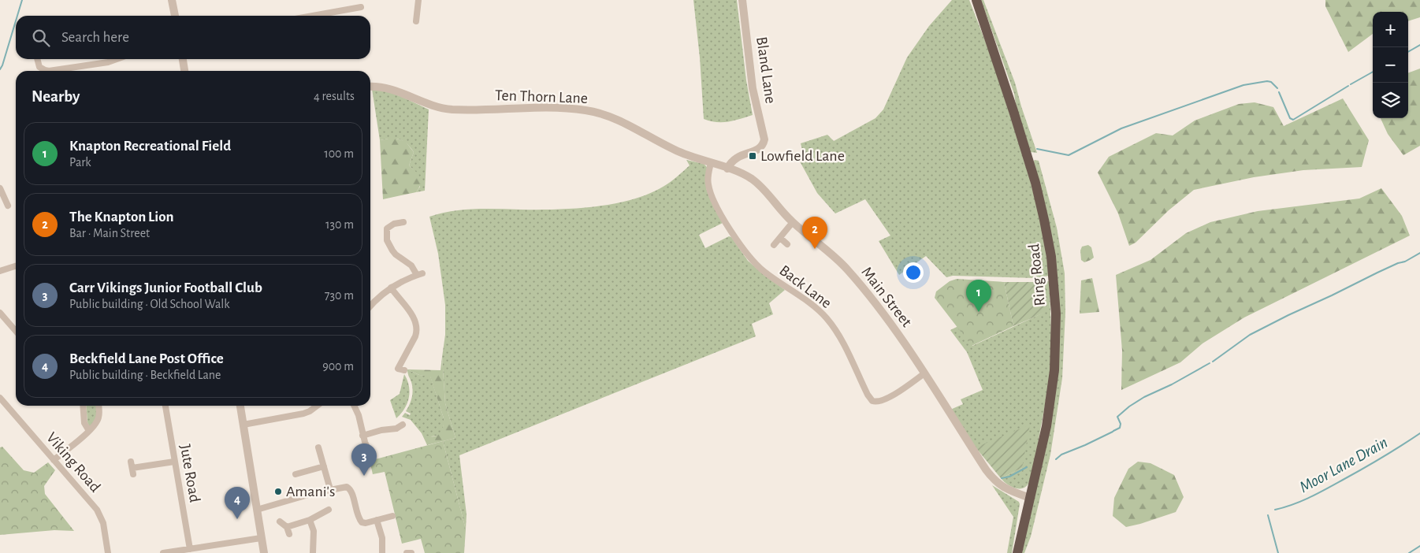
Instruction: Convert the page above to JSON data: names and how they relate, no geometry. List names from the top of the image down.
{
  "streets": {
    "highway": ["Ring Road"],
    "street": [
      "Bland Lane",
      "Ten Thorn Lane",
      "Back Lane",
      "Main Street",
      "Viking Road",
      "Jute Road"
    ]
  },
  "crossings": [
    ["Bland Lane", "Main Street"],
    ["Ten Thorn Lane", "Main Street"],
    ["Ring Road", "Main Street"],
    ["Back Lane", "Main Street"]
  ],
  "water": ["Moor Lane Drain"],
  "places": {
    "transit": ["Lowfield Lane"],
    "other": ["Amani's"]
  },
  "page": {
    "map_buttons": ["+", "−"],
    "search": "Search here",
    "heading": ["Nearby", "4 results"],
    "list": [
      {
        "mark": "1",
        "name": "Knapton Recreational Field",
        "note": "Park",
        "value": "100 m"
      },
      {
        "mark": "2",
        "name": "The Knapton Lion",
        "note": "Bar · Main Street",
        "value": "130 m"
      },
      {
        "mark": "3",
        "name": "Carr Vikings Junior Football Club",
        "note": "Public building · Old School Walk",
        "value": "730 m"
      },
      {
        "mark": "4",
        "name": "Beckfield Lane Post Office",
        "note": "Public building · Beckfield Lane",
        "value": "900 m"
      }
    ],
    "pins": [
      "2",
      "1",
      "3",
      "4"
    ]
  }
}
